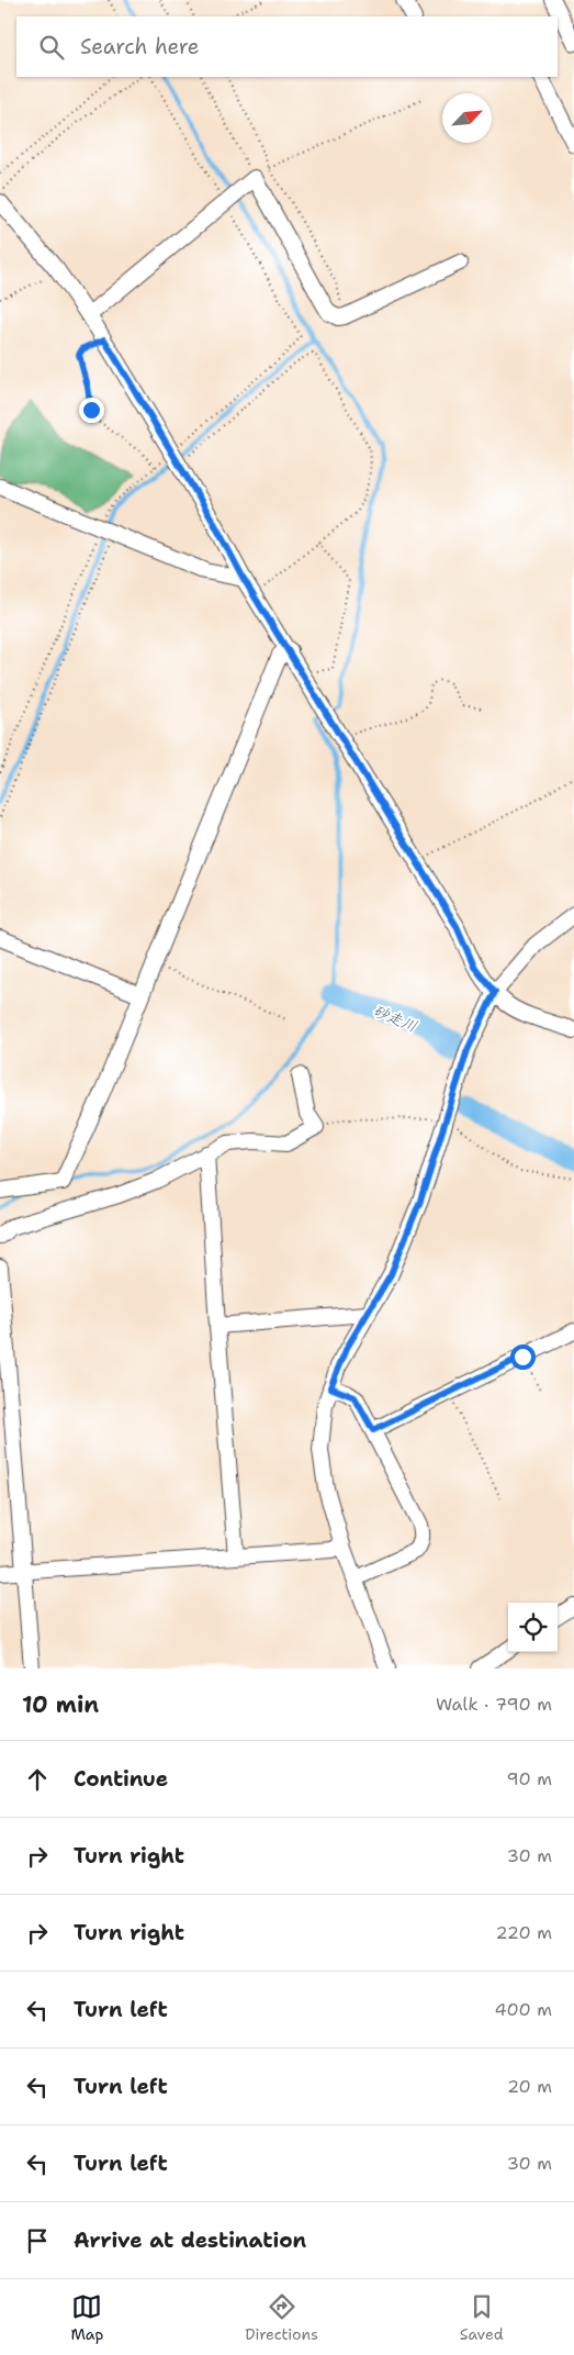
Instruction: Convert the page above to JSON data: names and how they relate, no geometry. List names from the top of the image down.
{
  "water": ["砂走川"],
  "north": "top right",
  "page": {
    "search": "Search here",
    "heading": ["10 min", "Walk · 790 m"],
    "list": [
      ["Continue", "90 m"],
      ["Turn right", "30 m"],
      ["Turn right", "220 m"],
      ["Turn left", "400 m"],
      ["Turn left", "20 m"],
      ["Turn left", "30 m"],
      "Arrive at destination"
    ],
    "nav": ["Map", "Directions", "Saved"]
  }
}
